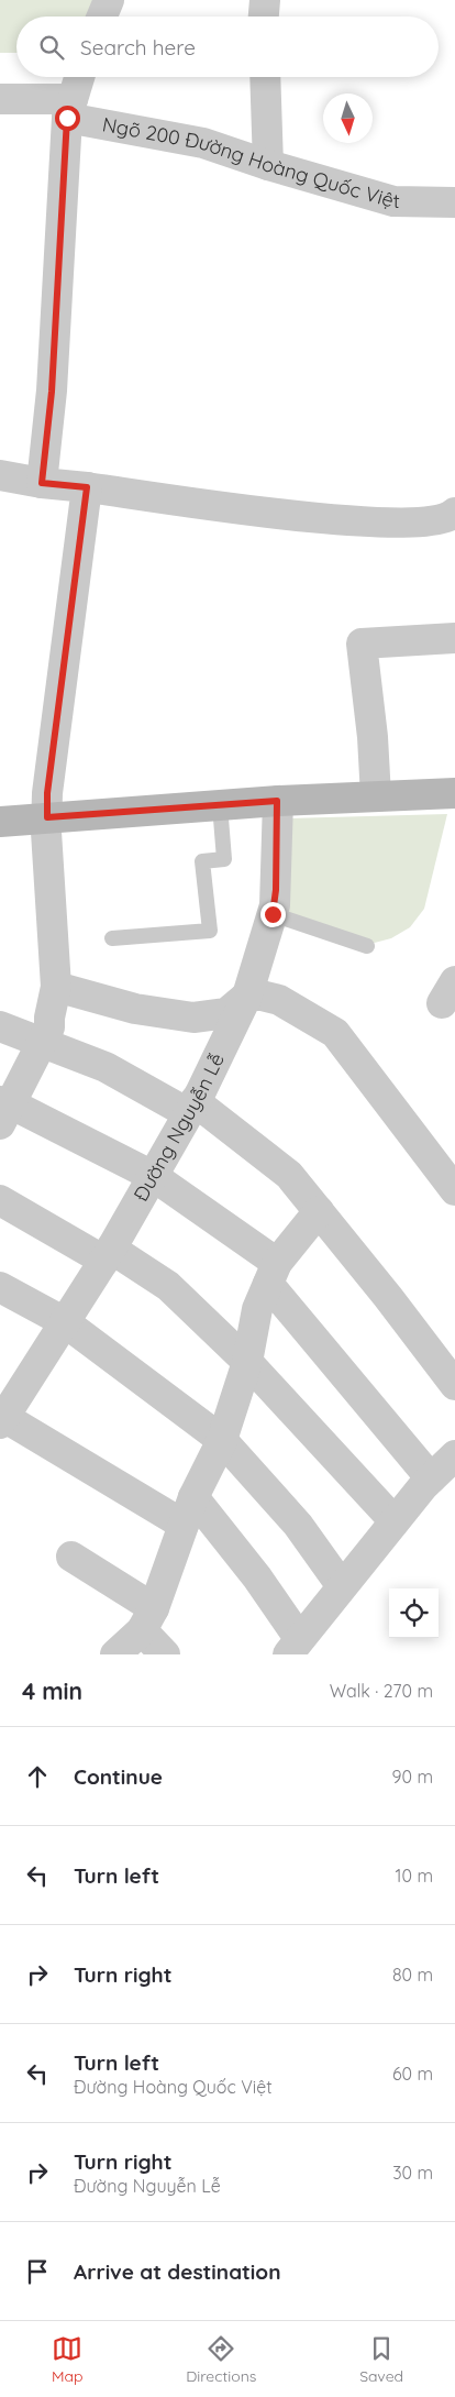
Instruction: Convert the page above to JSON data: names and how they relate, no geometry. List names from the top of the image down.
{
  "streets": {
    "street": ["Ngõ 200 Đường Hoàng Quốc Việt", "Đường Nguyễn Lễ"]
  },
  "north": "bottom",
  "page": {
    "search": "Search here",
    "heading": ["4 min", "Walk · 270 m"],
    "list": [
      ["Continue", "90 m"],
      ["Turn left", "10 m"],
      ["Turn right", "80 m"],
      ["Turn left", "Đường Hoàng Quốc Việt", "60 m"],
      ["Turn right", "Đường Nguyễn Lễ", "30 m"],
      "Arrive at destination"
    ],
    "nav": ["Map", "Directions", "Saved"]
  }
}
